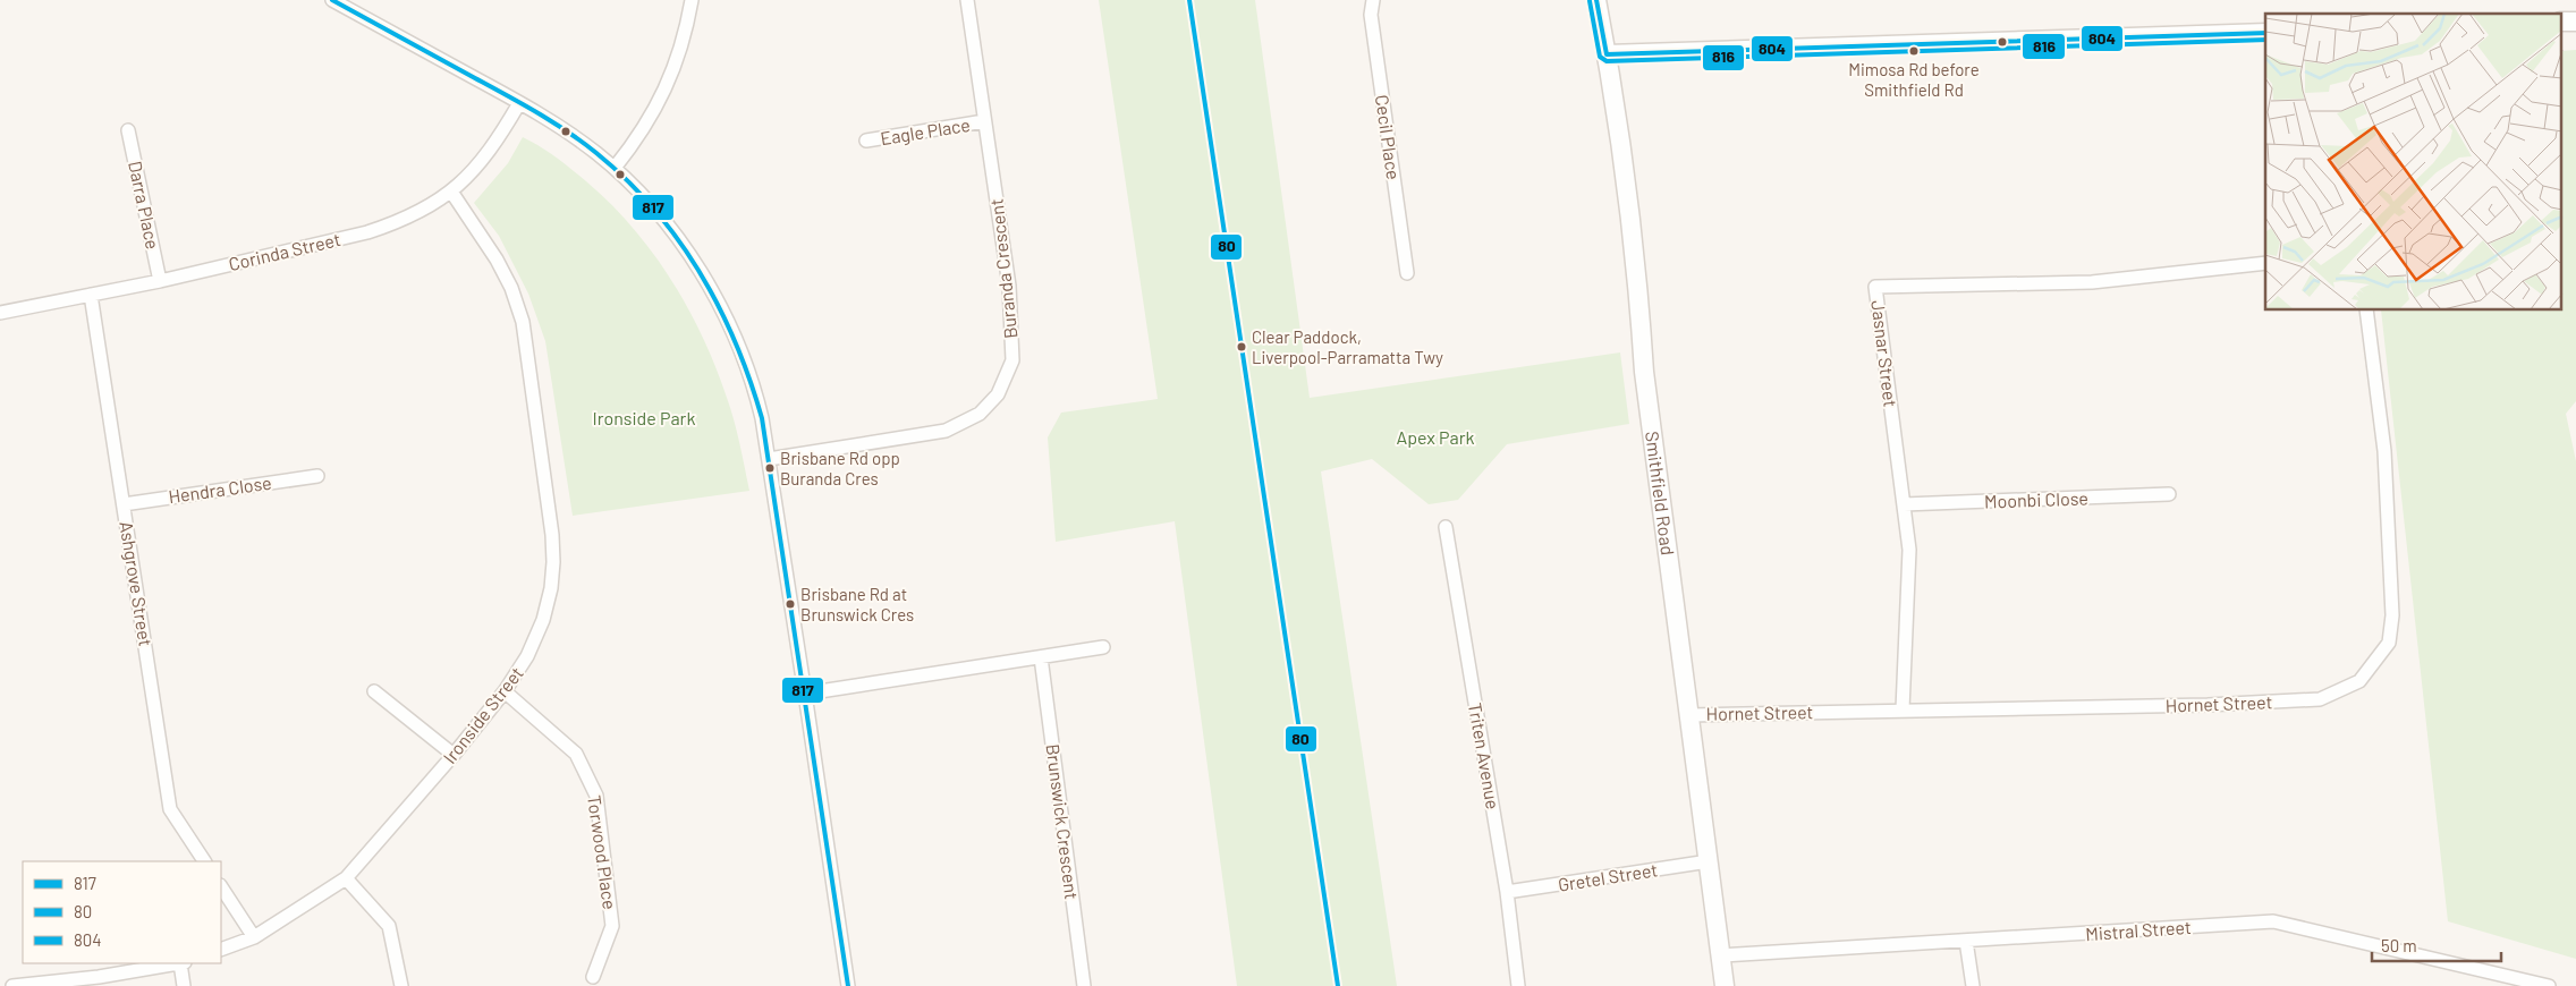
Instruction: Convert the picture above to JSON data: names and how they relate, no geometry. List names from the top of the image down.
{
  "streets": {
    "main road": ["Smithfield Road"],
    "street": [
      "Eagle Place",
      "Cecil Place",
      "Darra Place",
      "Corinda Street",
      "Buranda Crescent",
      "Jasnar Street",
      "Hendra Close",
      "Moonbi Close",
      "Ashgrove Street",
      "Hornet Street",
      "Ironside Street",
      "Triten Avenue",
      "Brunswick Crescent",
      "Torwood Place",
      "Gretel Street",
      "Mistral Street"
    ]
  },
  "crossings": [
    ["Eagle Place", "Buranda Crescent"],
    ["Darra Place", "Corinda Street"],
    ["Corinda Street", "Ashgrove Street"],
    ["Corinda Street", "Ironside Street"],
    ["Jasnar Street", "Moonbi Close"],
    ["Jasnar Street", "Hornet Street"],
    ["Hendra Close", "Ashgrove Street"],
    ["Smithfield Road", "Hornet Street"],
    ["Smithfield Road", "Gretel Street"],
    ["Smithfield Road", "Mistral Street"],
    ["Ironside Street", "Torwood Place"],
    ["Triten Avenue", "Gretel Street"]
  ],
  "parks": ["Ironside Park", "Apex Park"],
  "places": [
    "Mimosa Rd before Smithfield Rd",
    "Clear Paddock, Liverpool-Parramatta Twy",
    "Brisbane Rd opp Buranda Cres",
    "Brisbane Rd at Brunswick Cres"
  ],
  "lines": [
    "transit line 817",
    "transit line 80",
    "transit line 804",
    "transit line 816"
  ],
  "legend": ["817", "80", "804"],
  "scale_bar": "50 m"
}
